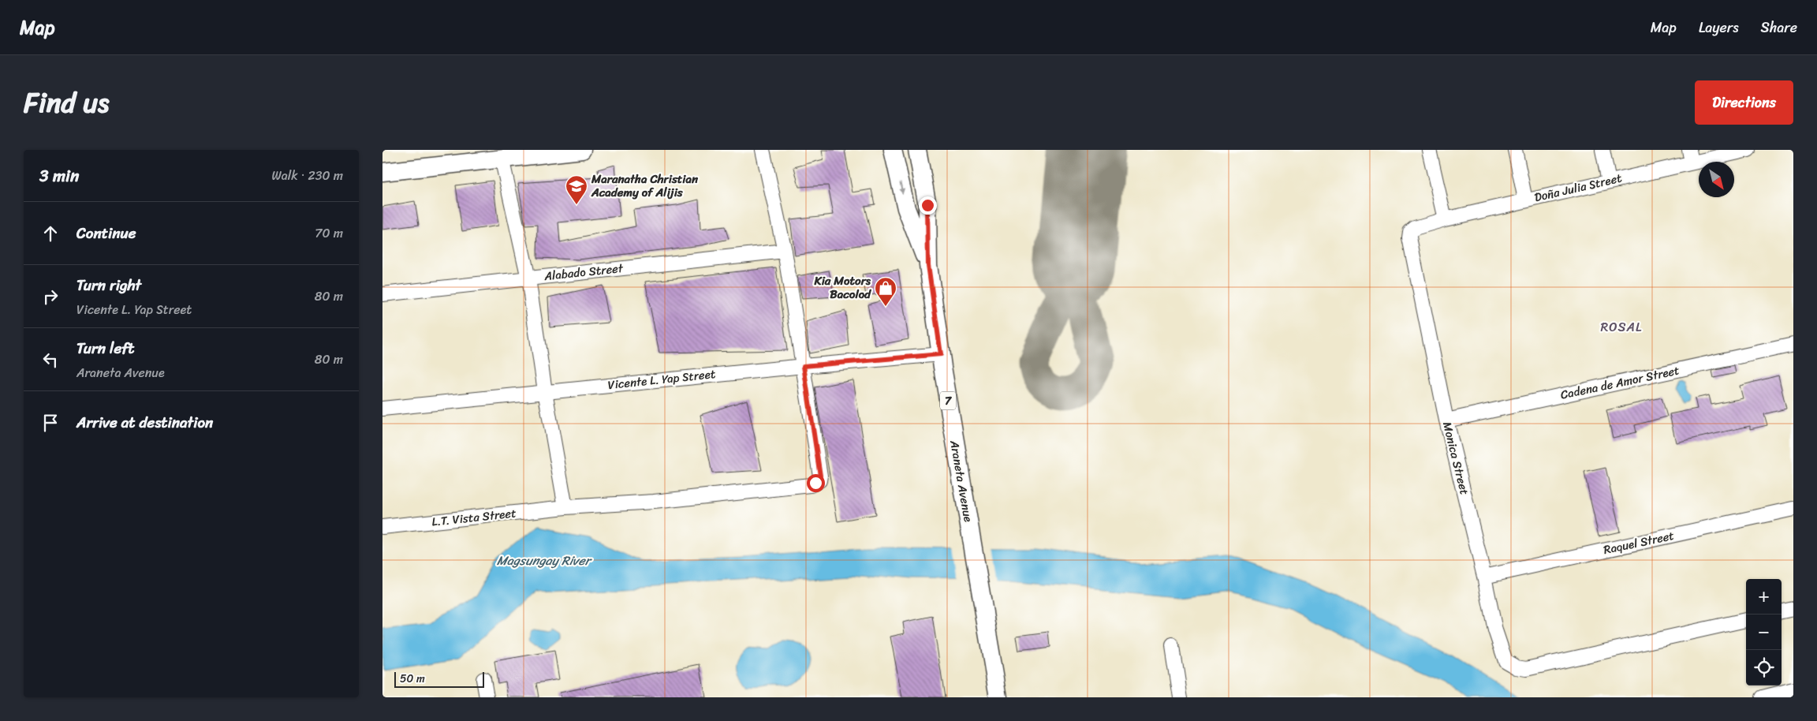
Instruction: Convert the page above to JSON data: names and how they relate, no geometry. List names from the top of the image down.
{
  "streets": {
    "main road": ["7", "Araneta Avenue"],
    "street": [
      "Doña Julia Street",
      "Alabado Street",
      "Vicente L. Yap Street",
      "Cadena de Amor Street",
      "Monica Street",
      "L.T. Vista Street",
      "Raquel Street"
    ]
  },
  "crossings": [
    ["Doña Julia Street", "Monica Street"],
    ["Alabado Street", "L.T. Vista Street"],
    ["Vicente L. Yap Street", "Araneta Avenue"],
    ["Vicente L. Yap Street", "L.T. Vista Street"],
    ["Cadena de Amor Street", "Monica Street"],
    ["Monica Street", "Raquel Street"]
  ],
  "districts": ["ROSAL"],
  "water": ["Magsungay River"],
  "places": {
    "school or university": ["Maranatha Christian Academy of Alijis"],
    "shop": ["Kia Motors Bacolod"]
  },
  "scale_bar": "50 m",
  "north": "bottom right",
  "page": {
    "header": "Map",
    "nav": ["Map", "Layers", "Share"],
    "title": "Find us",
    "buttons": "Directions",
    "heading": ["3 min", "Walk · 230 m"],
    "list": [
      ["Continue", "70 m"],
      ["Turn right", "Vicente L. Yap Street", "80 m"],
      ["Turn left", "Araneta Avenue", "80 m"],
      "Arrive at destination"
    ],
    "map_buttons": ["+", "−"],
    "scale": "50 m"
  }
}
